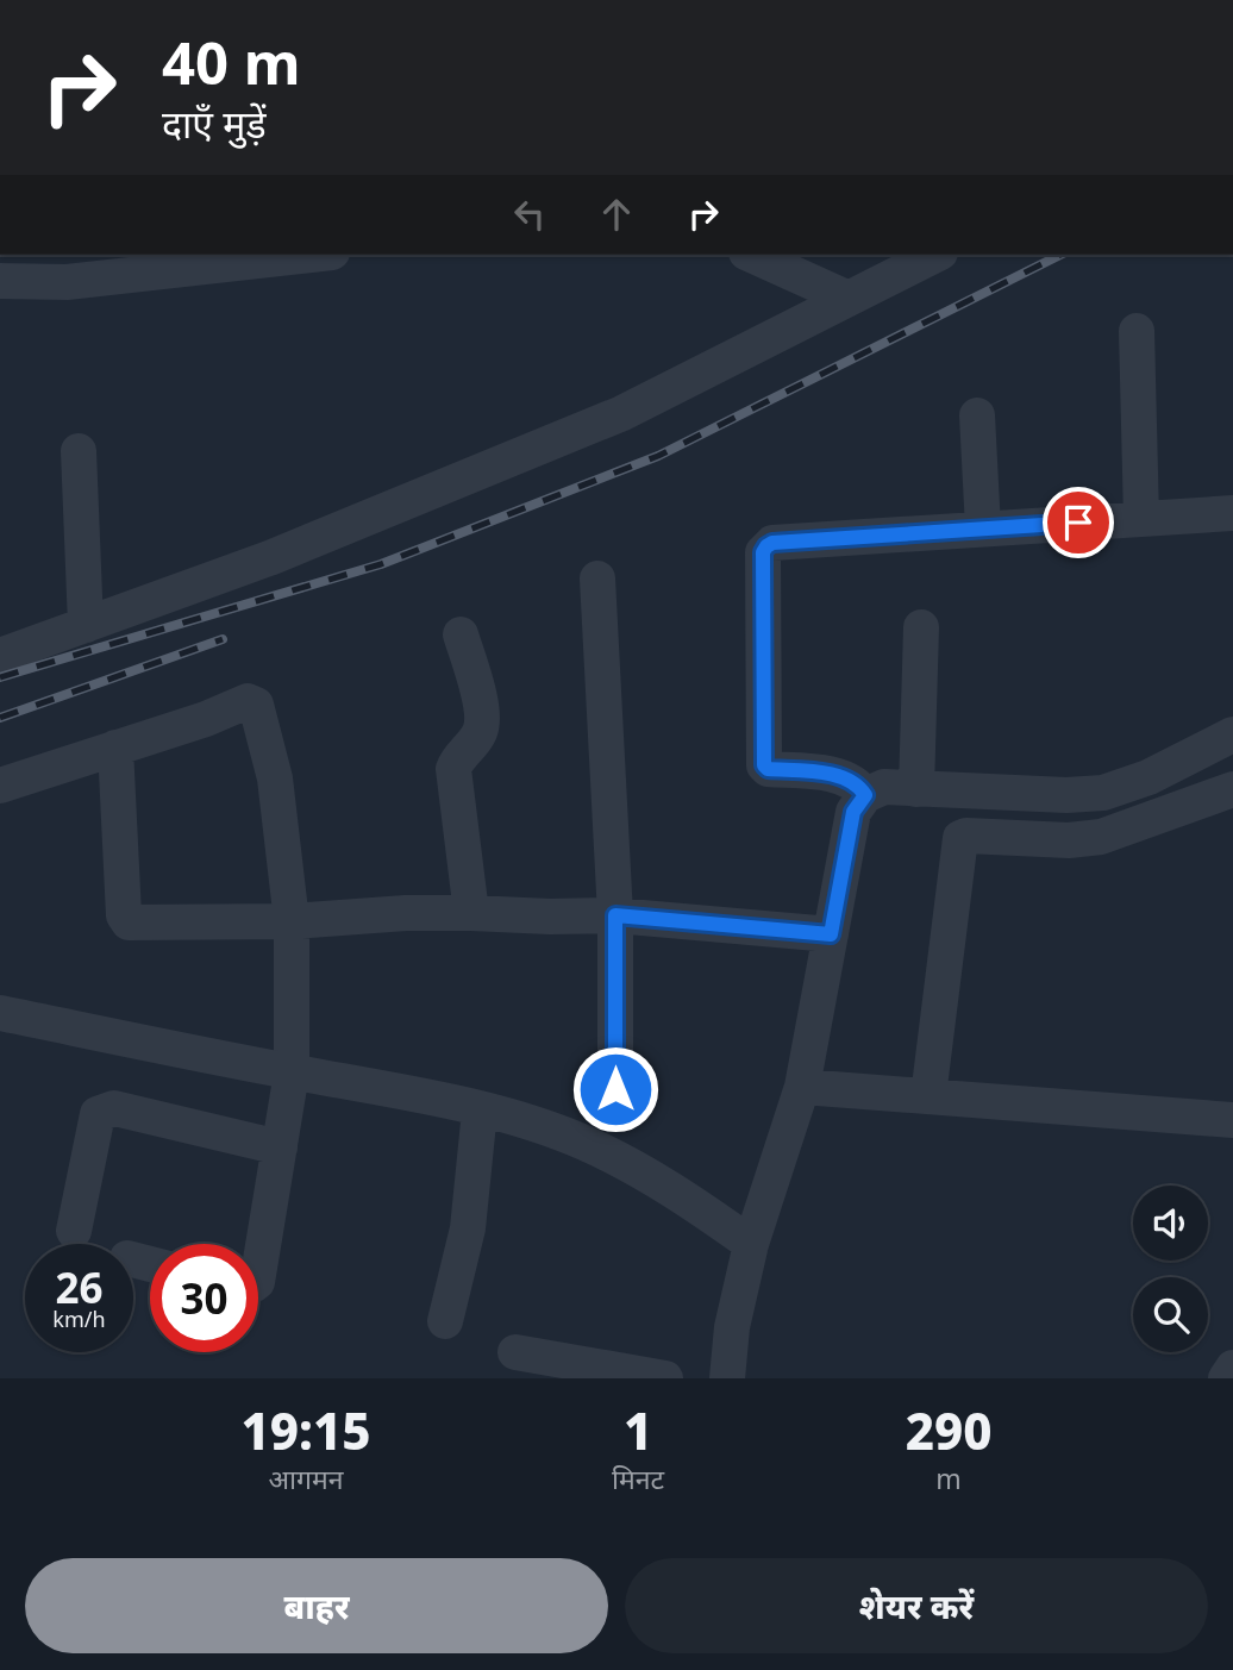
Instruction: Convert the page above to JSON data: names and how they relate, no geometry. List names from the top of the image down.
{
  "page": {
    "turn": ["40 m", "दाएँ मुड़ें"],
    "speed": "26 km/h",
    "limit": "30",
    "eta": [
      "19:15",
      "आगमन",
      "1",
      "मिनट",
      "290",
      "m"
    ],
    "buttons": ["बाहर", "शेयर करें"]
  }
}
